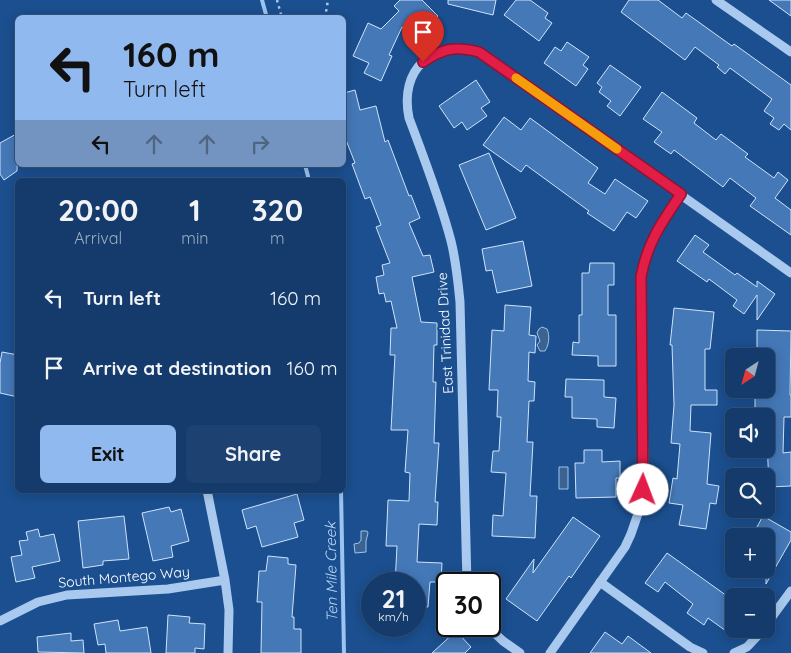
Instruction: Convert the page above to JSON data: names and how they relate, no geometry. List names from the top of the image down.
{
  "streets": {
    "street": ["East Trinidad Drive", "South Montego Way"]
  },
  "water": ["Ten Mile Creek"],
  "north": "bottom left",
  "page": {
    "turn": ["160 m", "Turn left"],
    "eta": [
      "20:00",
      "Arrival",
      "1",
      "min",
      "320",
      "m"
    ],
    "list": [
      {
        "name": "Turn left",
        "value": "160 m"
      },
      {
        "name": "Arrive at destination",
        "value": "160 m"
      }
    ],
    "map_buttons": ["+", "−"],
    "buttons": ["Exit", "Share"],
    "speed": "21 km/h",
    "limit": "30"
  }
}
